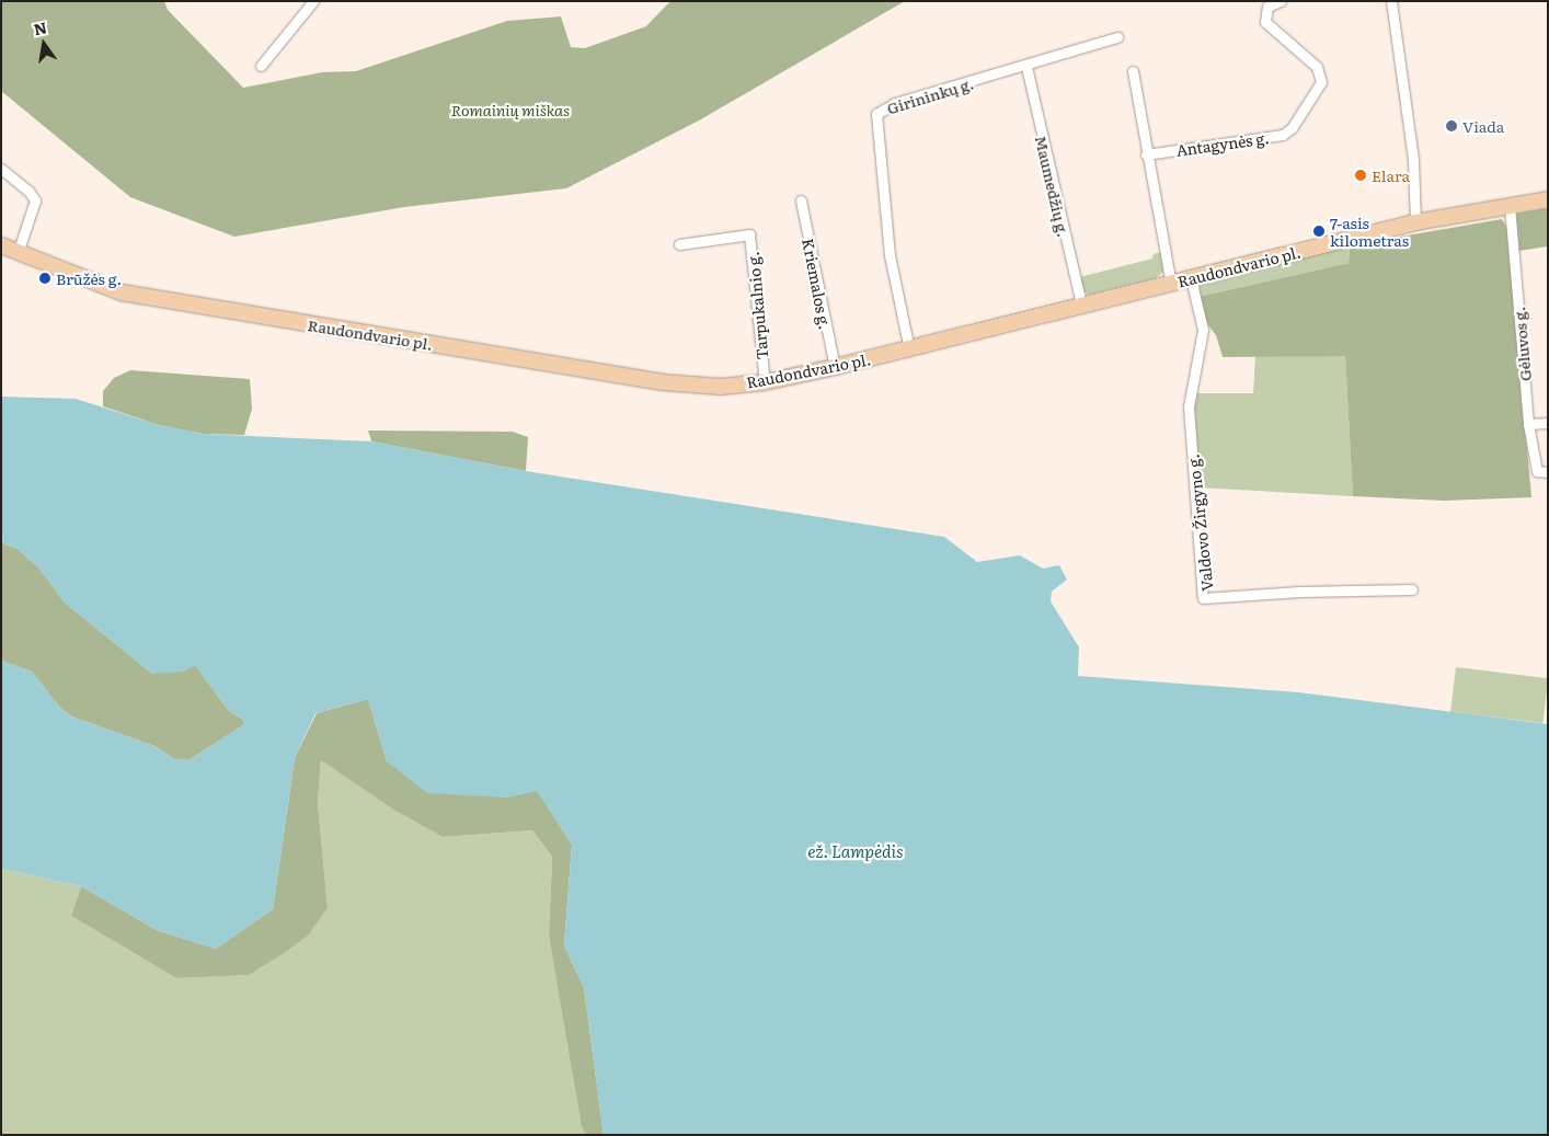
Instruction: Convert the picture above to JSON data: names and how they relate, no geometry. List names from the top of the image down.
{
  "streets": {
    "main road": ["Raudondvario pl."],
    "street": [
      "Girininkų g.",
      "Antagynės g.",
      "Maumedžių g.",
      "Kriemalos g.",
      "Tarpukalnio g.",
      "Gėluvos g.",
      "Valdovo Žirgyno g."
    ]
  },
  "crossings": [
    ["Girininkų g.", "Maumedžių g."],
    ["Girininkų g.", "Raudondvario pl."],
    ["Maumedžių g.", "Raudondvario pl."],
    ["Raudondvario pl.", "Kriemalos g."],
    ["Raudondvario pl.", "Tarpukalnio g."],
    ["Raudondvario pl.", "Gėluvos g."],
    ["Raudondvario pl.", "Valdovo Žirgyno g."]
  ],
  "water": ["ež. Lampėdis"],
  "parks": ["Romainių miškas"],
  "places": [
    "Viada",
    "Elara",
    "7-asis kilometras",
    "Brūžės g."
  ],
  "north": "top"
}
